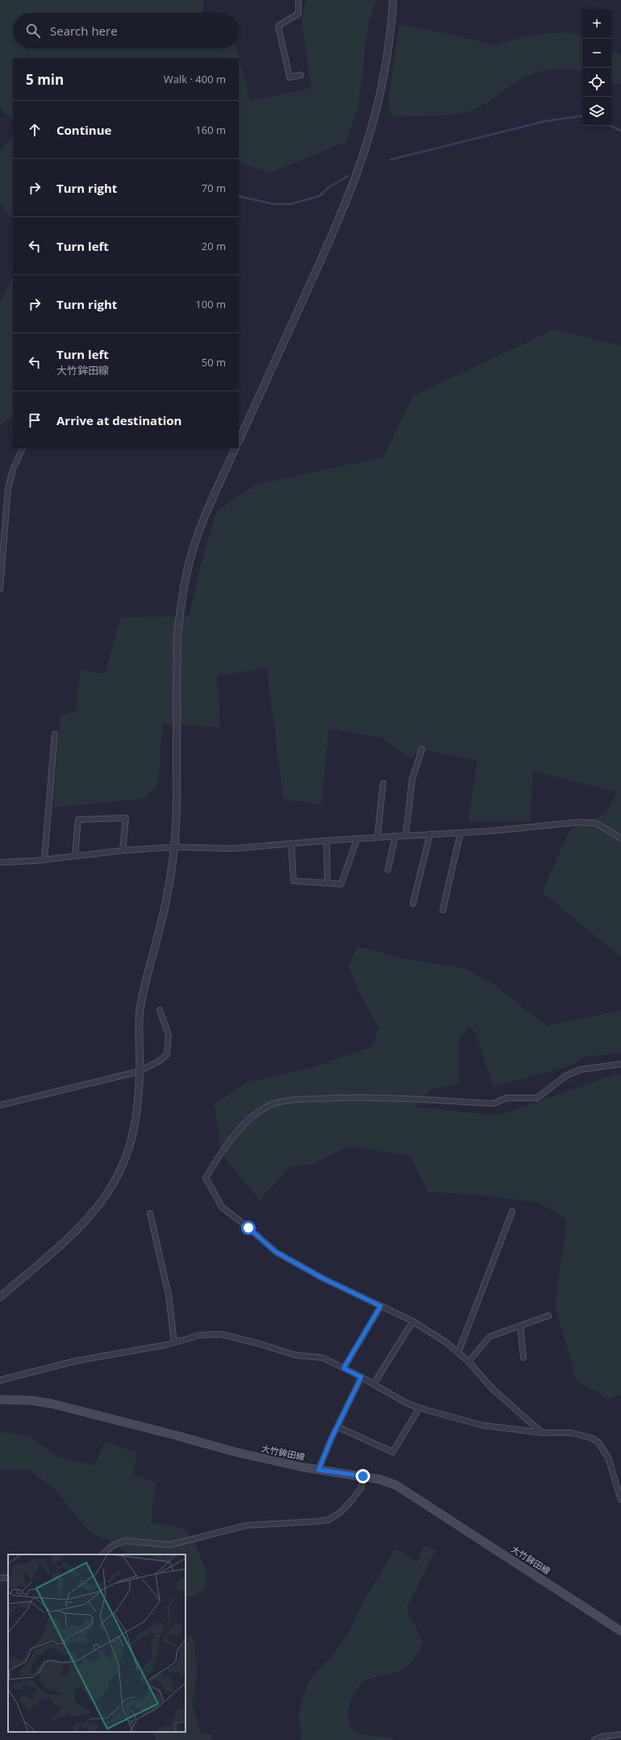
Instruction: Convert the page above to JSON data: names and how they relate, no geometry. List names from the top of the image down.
{
  "streets": {
    "main road": ["大竹鉾田線"]
  },
  "page": {
    "map_buttons": ["+", "−"],
    "search": "Search here",
    "heading": ["5 min", "Walk · 400 m"],
    "list": [
      ["Continue", "160 m"],
      ["Turn right", "70 m"],
      ["Turn left", "20 m"],
      ["Turn right", "100 m"],
      ["Turn left", "大竹鉾田線", "50 m"],
      "Arrive at destination"
    ]
  }
}
